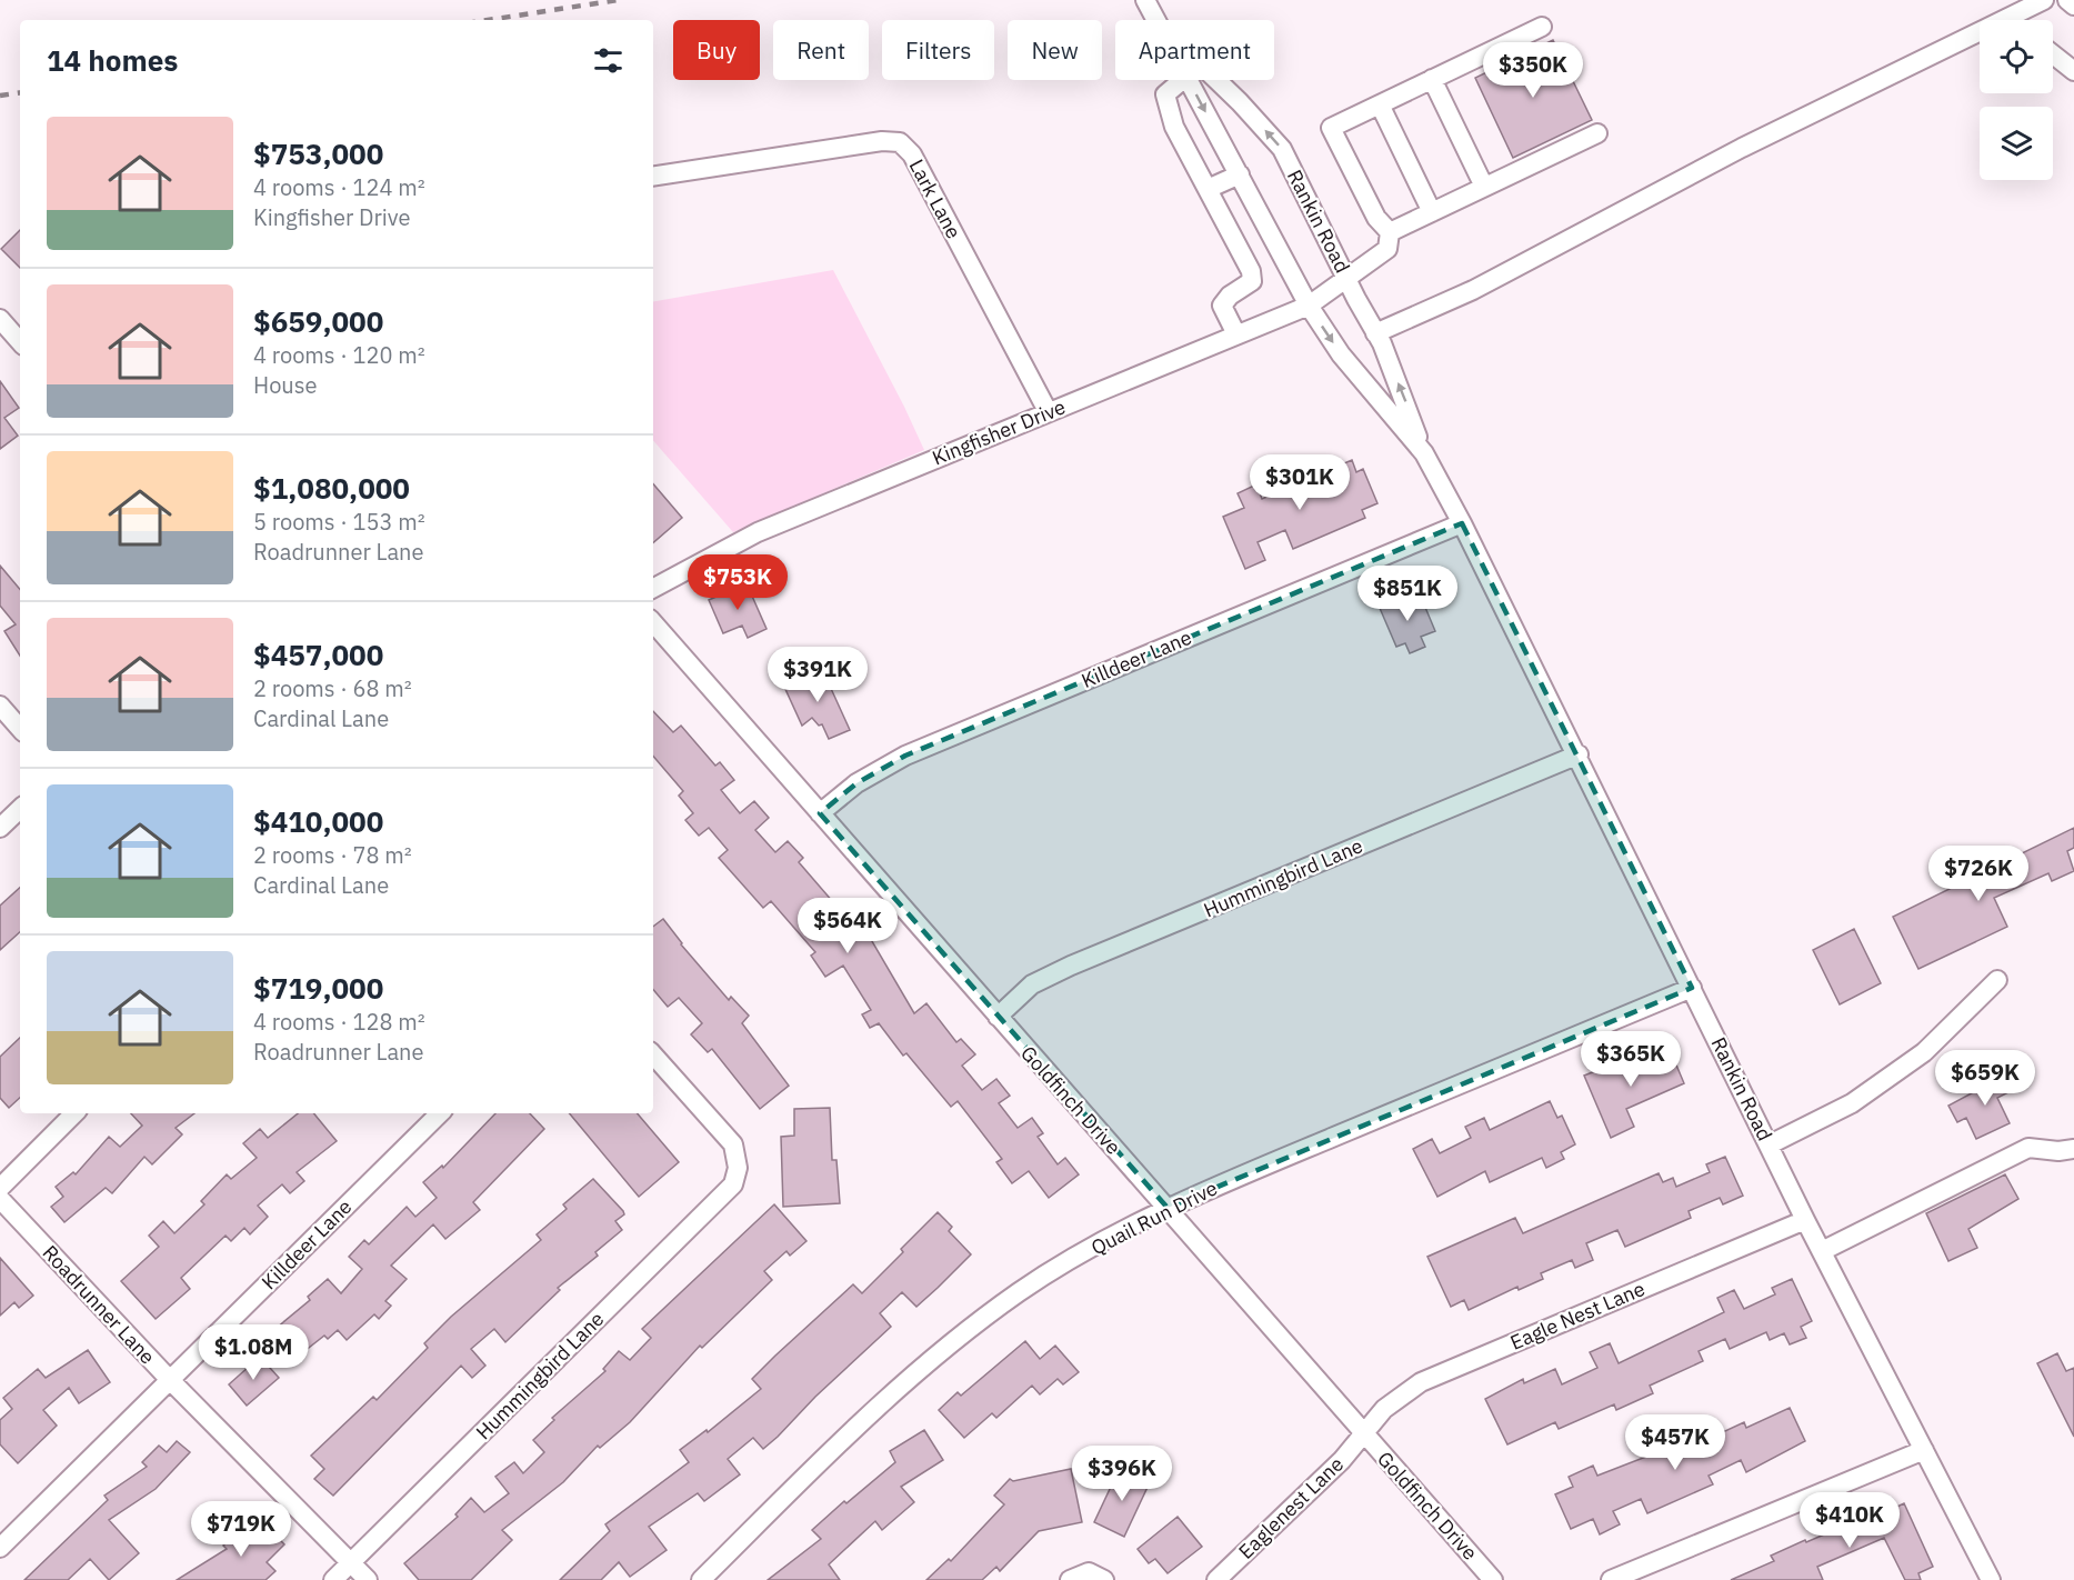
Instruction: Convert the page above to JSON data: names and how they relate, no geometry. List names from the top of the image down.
{
  "streets": {
    "street": [
      "Lark Lane",
      "Rankin Road",
      "Kingfisher Drive",
      "Killdeer Lane",
      "Hummingbird Lane",
      "Goldfinch Drive",
      "Quail Run Drive",
      "Roadrunner Lane",
      "Eagle Nest Lane",
      "Eaglenest Lane"
    ]
  },
  "crossings": [
    ["Lark Lane", "Kingfisher Drive"],
    ["Rankin Road", "Kingfisher Drive"],
    ["Rankin Road", "Killdeer Lane"],
    ["Rankin Road", "Hummingbird Lane"],
    ["Rankin Road", "Quail Run Drive"],
    ["Rankin Road", "Eagle Nest Lane"],
    ["Killdeer Lane", "Goldfinch Drive"],
    ["Killdeer Lane", "Roadrunner Lane"],
    ["Hummingbird Lane", "Goldfinch Drive"],
    ["Hummingbird Lane", "Roadrunner Lane"],
    ["Goldfinch Drive", "Quail Run Drive"],
    ["Goldfinch Drive", "Eagle Nest Lane"],
    ["Goldfinch Drive", "Eaglenest Lane"],
    ["Eagle Nest Lane", "Eaglenest Lane"]
  ],
  "page": {
    "chip": [
      "Buy",
      "Rent",
      "Filters",
      "New",
      "Apartment"
    ],
    "heading": "14 homes",
    "price": [
      "$350K",
      "$301K",
      "$753K",
      "$851K",
      "$391K",
      "$726K",
      "$564K",
      "$365K",
      "$659K",
      "$1.08M",
      "$457K",
      "$396K",
      "$410K",
      "$719K"
    ],
    "list": [
      {
        "name": "$753,000",
        "note": "4 rooms · 124 m² · Kingfisher Drive"
      },
      {
        "name": "$659,000",
        "note": "4 rooms · 120 m² · House"
      },
      {
        "name": "$1,080,000",
        "note": "5 rooms · 153 m² · Roadrunner Lane"
      },
      {
        "name": "$457,000",
        "note": "2 rooms · 68 m² · Cardinal Lane"
      },
      {
        "name": "$410,000",
        "note": "2 rooms · 78 m² · Cardinal Lane"
      },
      {
        "name": "$719,000",
        "note": "4 rooms · 128 m² · Roadrunner Lane"
      }
    ]
  }
}
